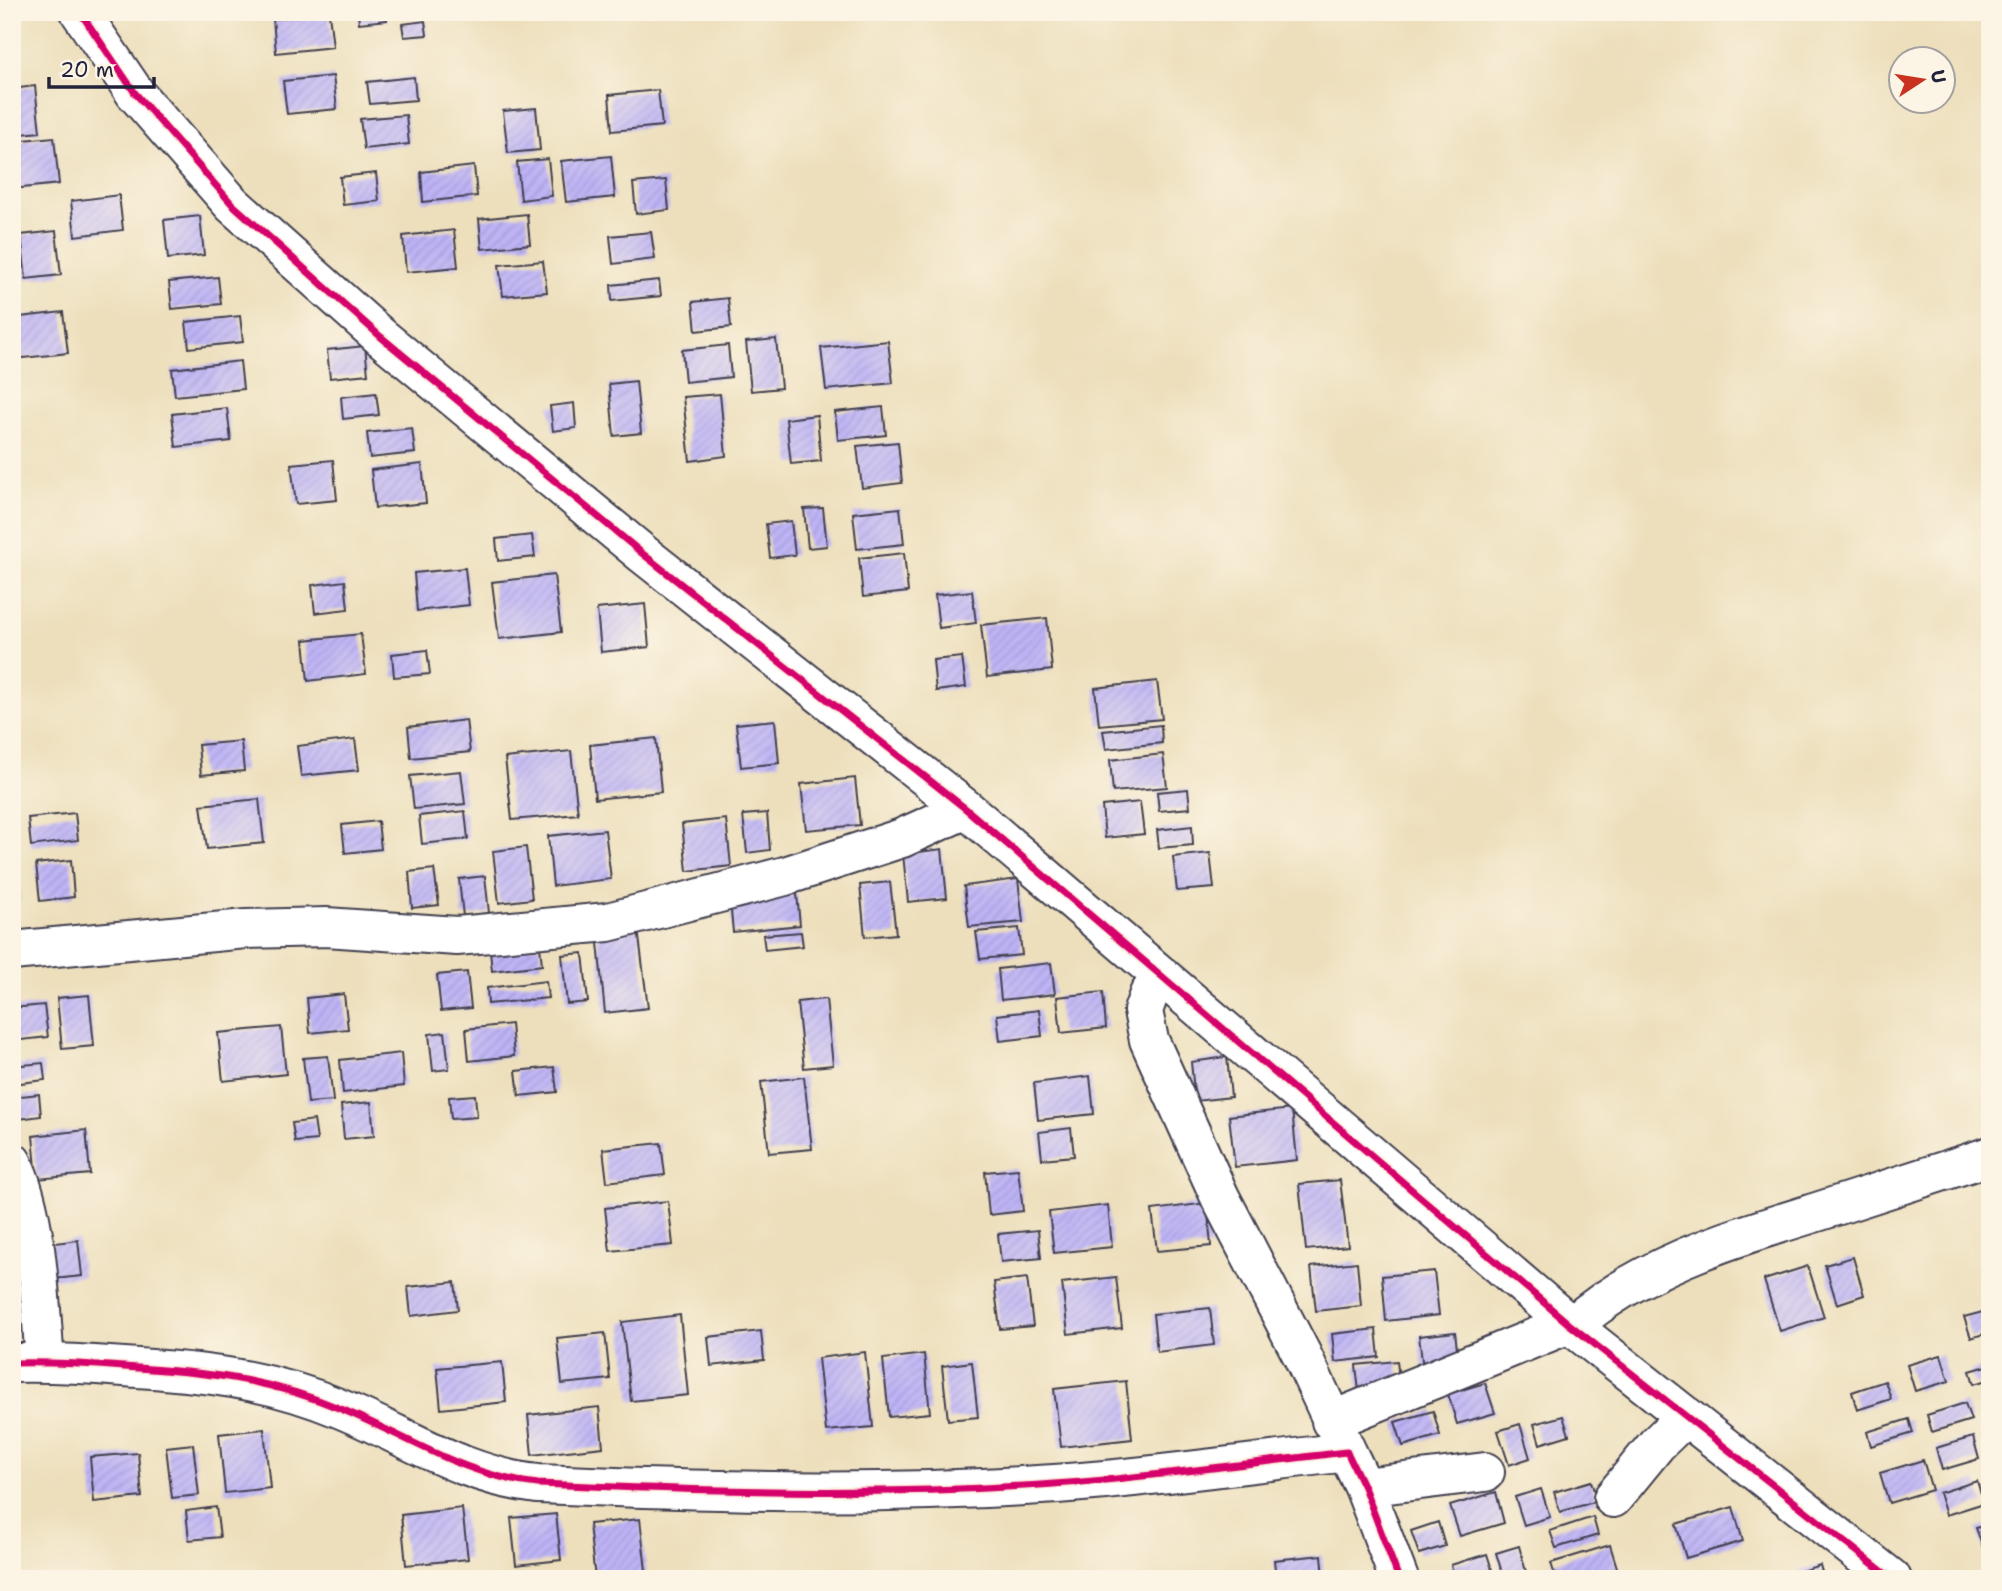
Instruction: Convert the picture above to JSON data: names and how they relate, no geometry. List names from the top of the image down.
{
  "scale_bar": "20 m",
  "north": "right"
}
